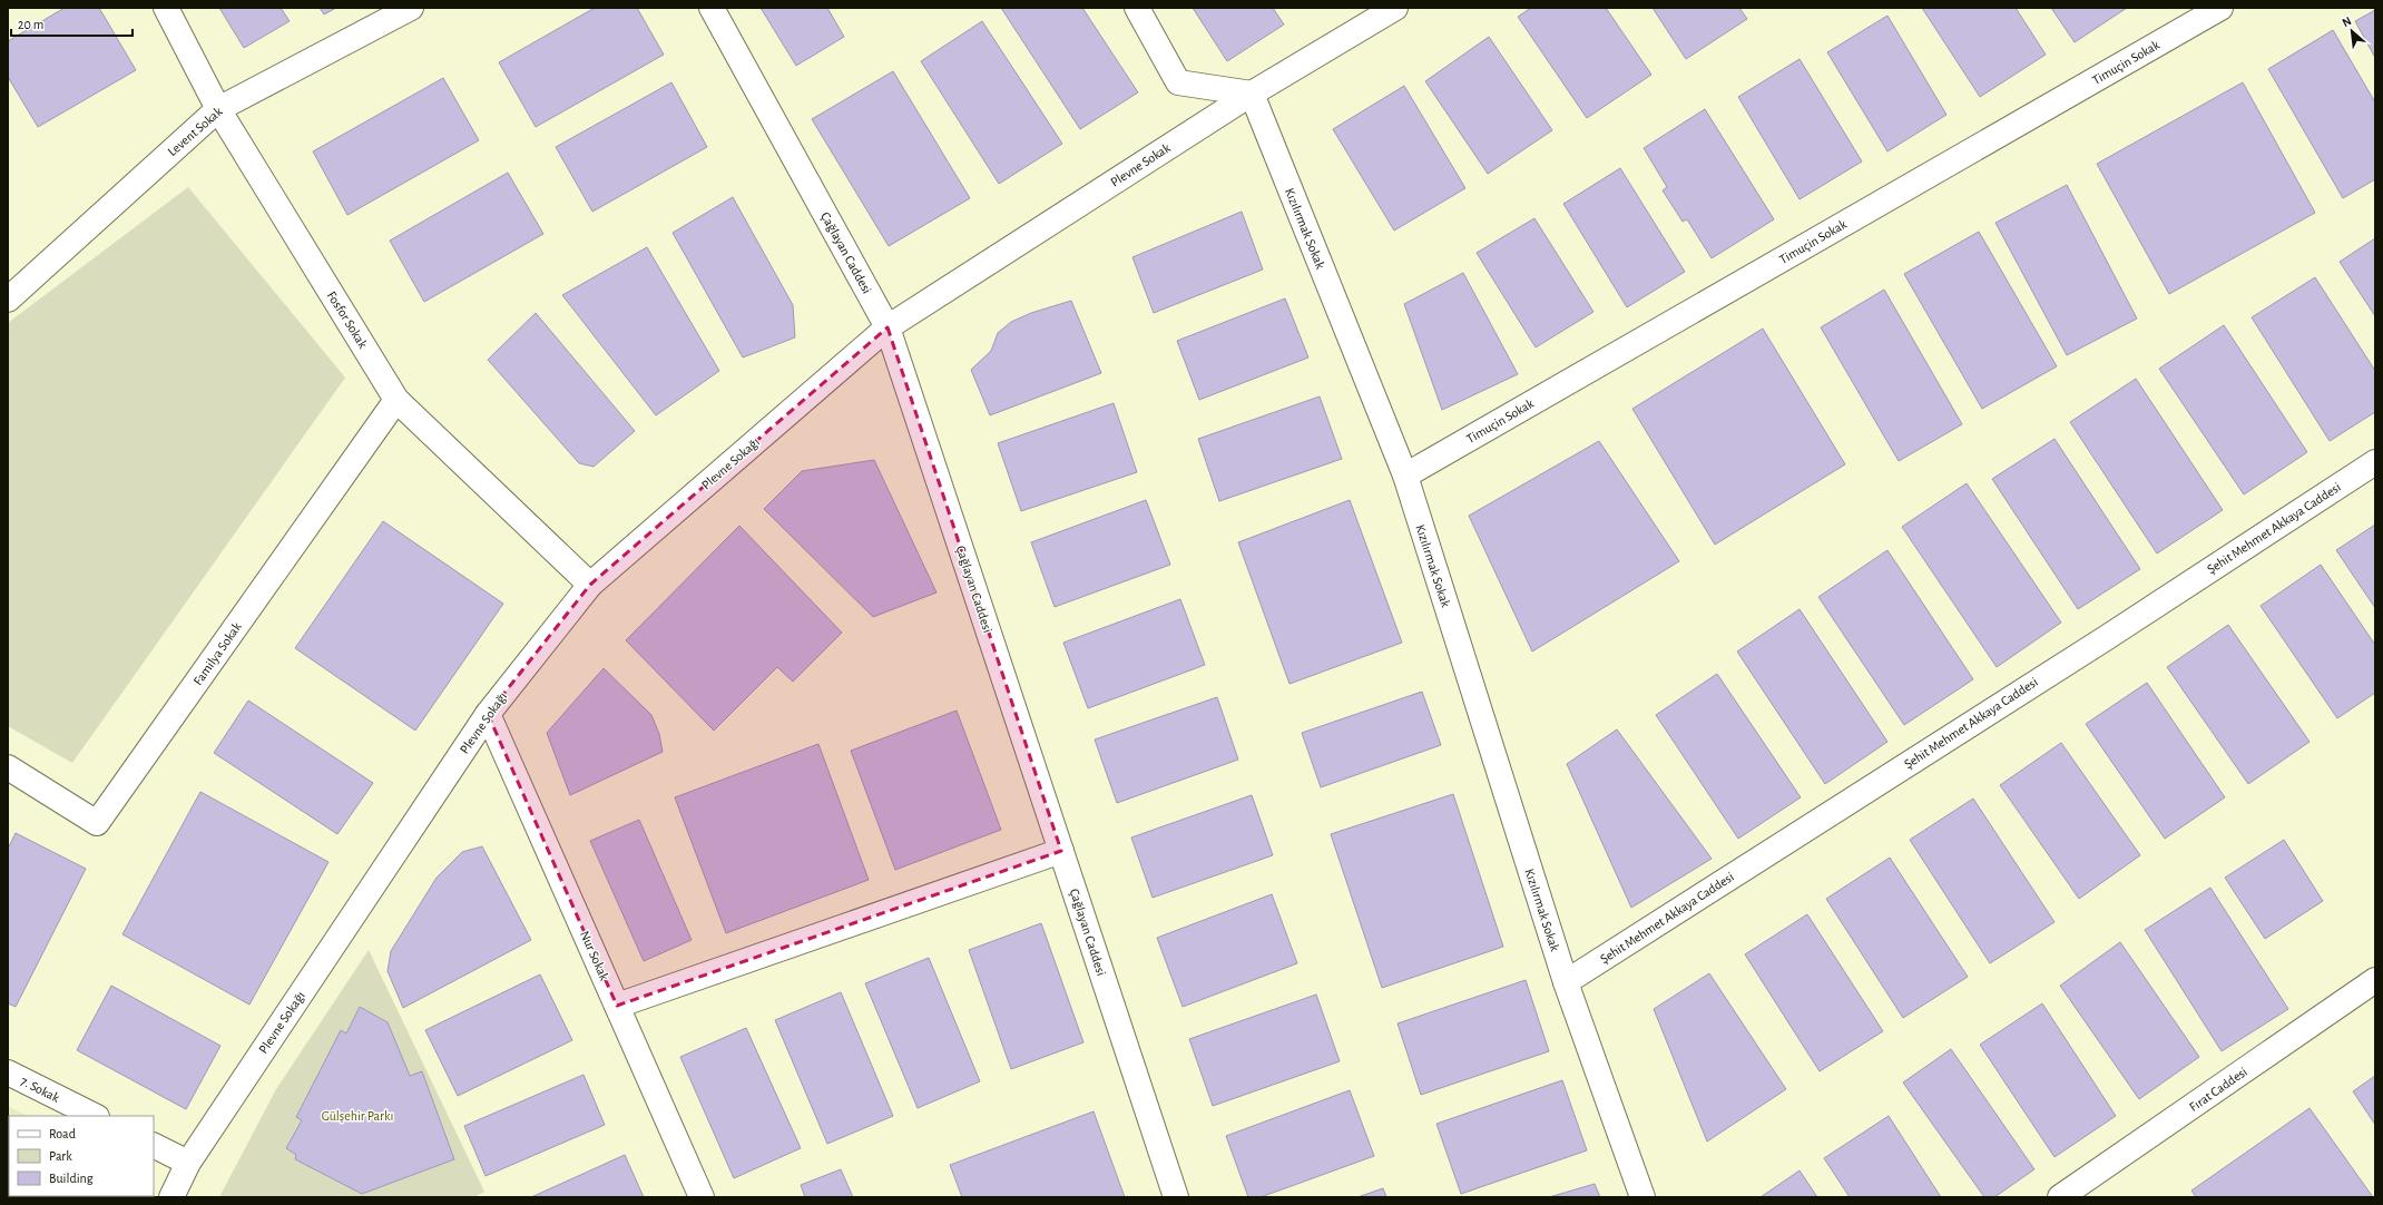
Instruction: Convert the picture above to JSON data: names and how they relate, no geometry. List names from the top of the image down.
{
  "streets": {
    "street": [
      "Timuçin Sokak",
      "Levent Sokak",
      "Plevne Sokak",
      "Kızılırmak Sokak",
      "Çağlayan Caddesi",
      "Fosfor Sokak",
      "Plevne Sokağı",
      "Şehit Mehmet Akkaya Caddesi",
      "Familya Sokak",
      "Nur Sokak",
      "7. Sokak",
      "Fırat Caddesi"
    ]
  },
  "crossings": [
    ["Timuçin Sokak", "Kızılırmak Sokak"],
    ["Levent Sokak", "Fosfor Sokak"],
    ["Plevne Sokak", "Kızılırmak Sokak"],
    ["Plevne Sokak", "Çağlayan Caddesi"],
    ["Plevne Sokak", "Plevne Sokağı"],
    ["Kızılırmak Sokak", "Şehit Mehmet Akkaya Caddesi"],
    ["Çağlayan Caddesi", "Plevne Sokağı"],
    ["Fosfor Sokak", "Plevne Sokağı"],
    ["Fosfor Sokak", "Familya Sokak"],
    ["Plevne Sokağı", "Nur Sokak"]
  ],
  "parks": ["Gülşehir Parkı"],
  "legend": ["Road", "Park", "Building"],
  "scale_bar": "20 m",
  "north": "top left"
}
